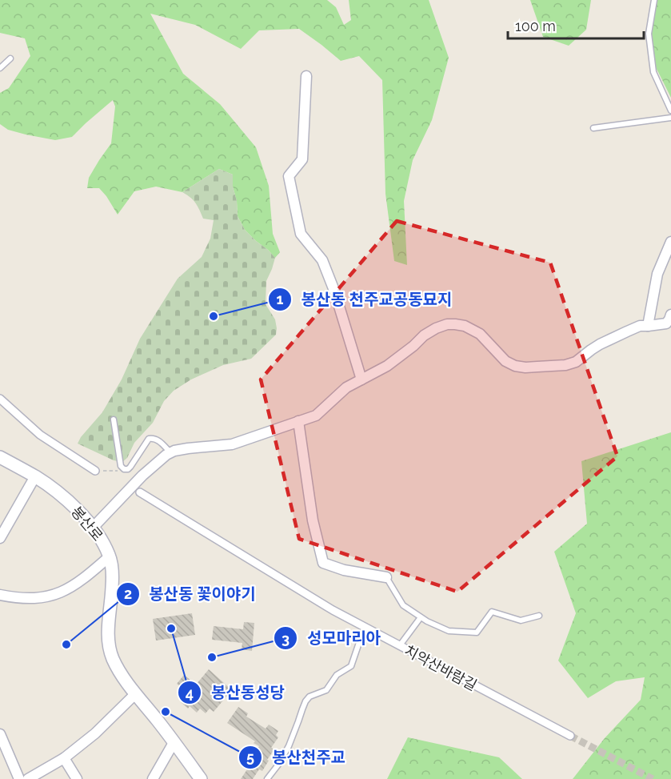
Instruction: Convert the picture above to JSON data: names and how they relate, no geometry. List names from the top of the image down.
{
  "streets": {
    "street": ["봉산로", "치악산바람길"]
  },
  "places": [
    "봉산동 천주교공동묘지",
    "봉산동성당",
    "봉산동 꽃이야기",
    "성모마리아",
    "봉산천주교"
  ],
  "scale_bar": "100 m"
}
